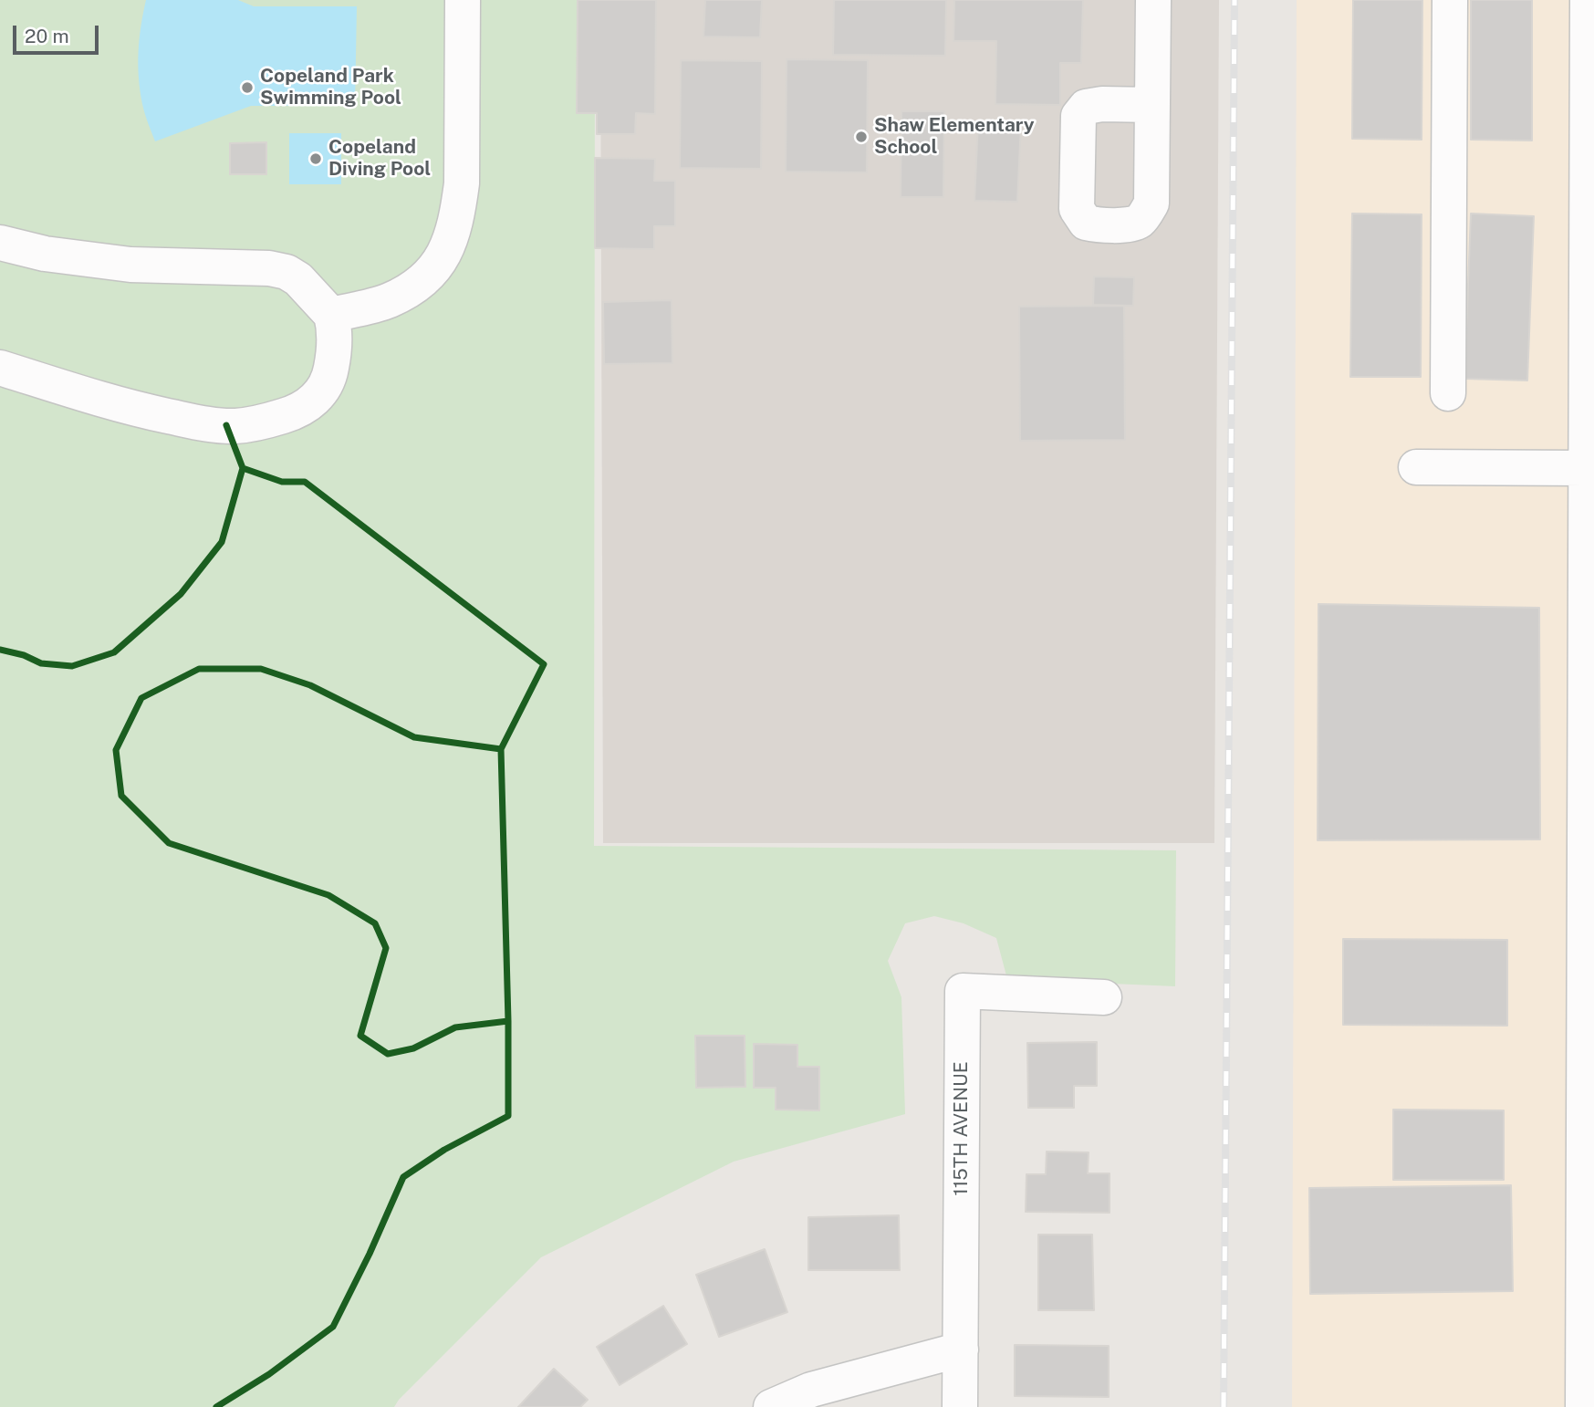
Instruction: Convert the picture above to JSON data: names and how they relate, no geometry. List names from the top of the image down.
{
  "streets": {
    "street": ["115TH AVENUE"]
  },
  "places": ["Copeland Park Swimming Pool", "Shaw Elementary School", "Copeland Diving Pool"],
  "scale_bar": "20 m"
}
